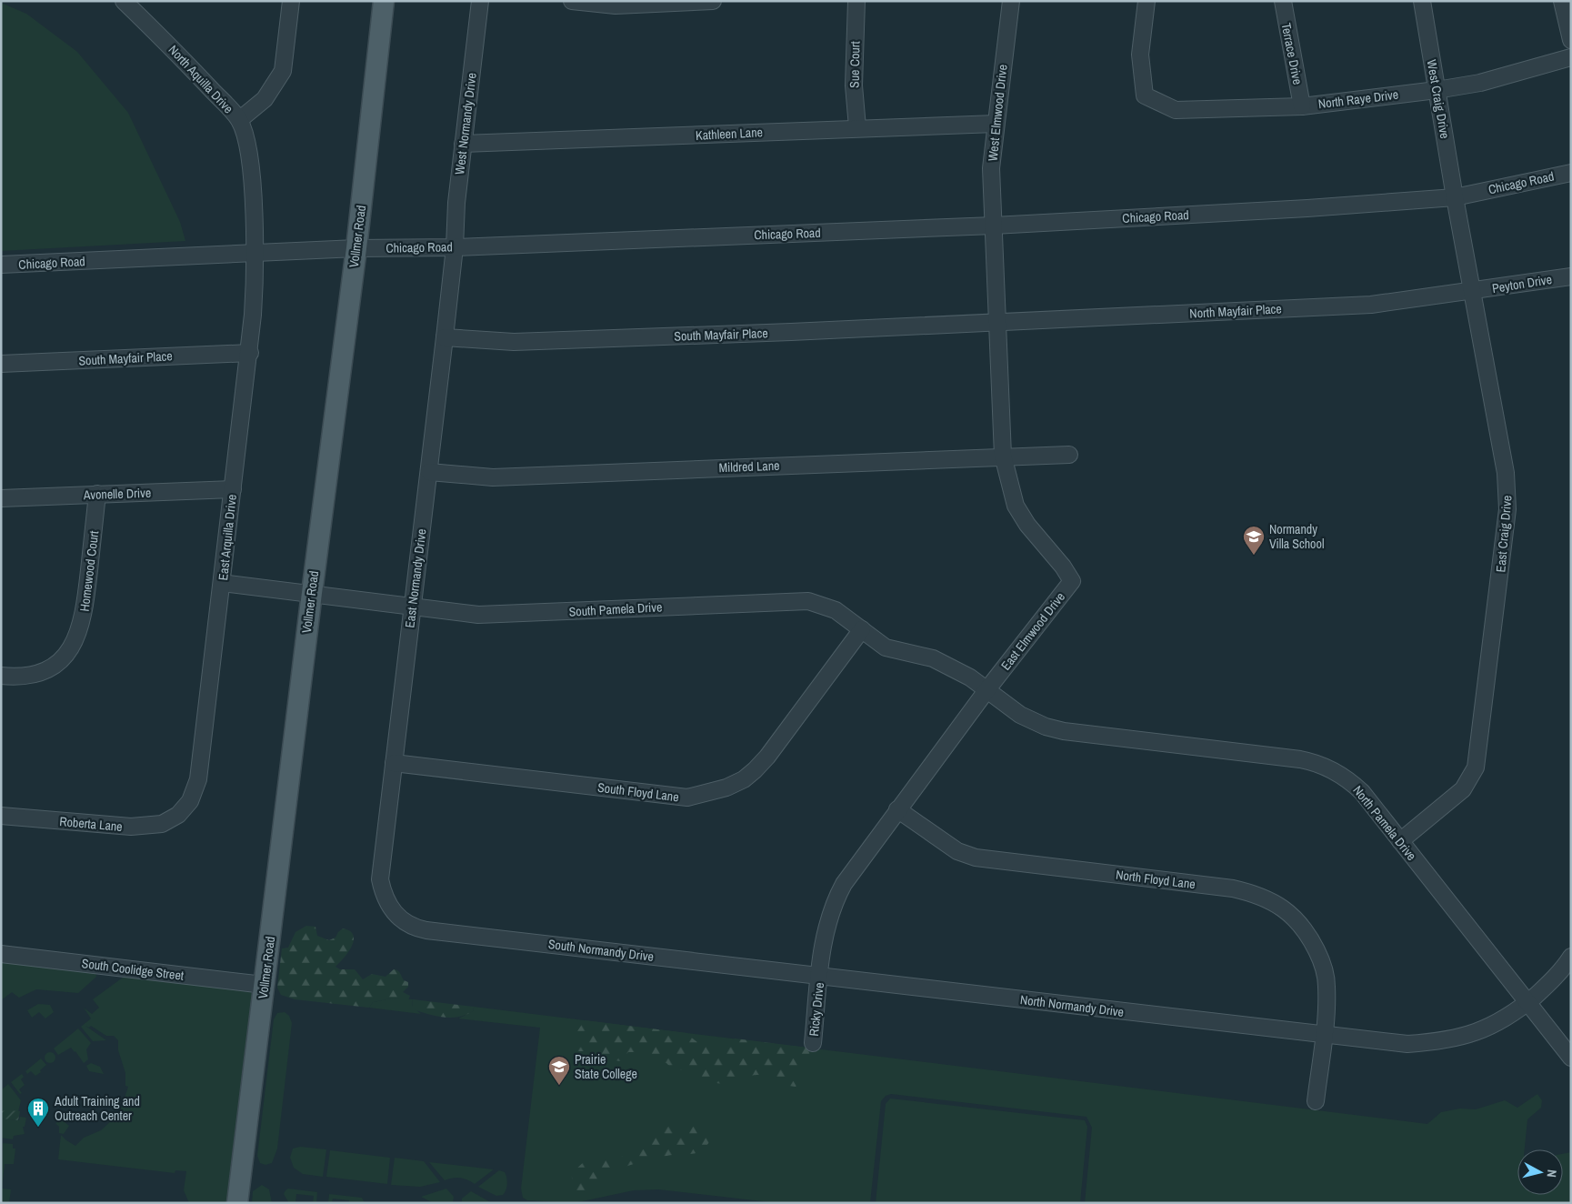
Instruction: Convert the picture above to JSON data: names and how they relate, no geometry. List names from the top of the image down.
{
  "streets": {
    "main road": ["Vollmer Road"],
    "street": [
      "Terrace Drive",
      "Sue Court",
      "North Aquilla Drive",
      "North Raye Drive",
      "West Craig Drive",
      "West Elmwood Drive",
      "West Normandy Drive",
      "Kathleen Lane",
      "Chicago Road",
      "Peyton Drive",
      "North Mayfair Place",
      "South Mayfair Place",
      "Mildred Lane",
      "Avonelle Drive",
      "East Craig Drive",
      "East Arquilla Drive",
      "Homewood Court",
      "East Normandy Drive",
      "South Pamela Drive",
      "East Elmwood Drive",
      "South Floyd Lane",
      "North Pamela Drive",
      "Roberta Lane",
      "North Floyd Lane",
      "South Normandy Drive",
      "South Coolidge Street",
      "North Normandy Drive",
      "Ricky Drive"
    ]
  },
  "crossings": [
    ["Terrace Drive", "North Raye Drive"],
    ["Sue Court", "Kathleen Lane"],
    ["North Aquilla Drive", "Chicago Road"],
    ["North Aquilla Drive", "East Arquilla Drive"],
    ["North Raye Drive", "West Craig Drive"],
    ["West Craig Drive", "Chicago Road"],
    ["West Craig Drive", "East Craig Drive"],
    ["West Elmwood Drive", "Kathleen Lane"],
    ["West Elmwood Drive", "Chicago Road"],
    ["West Elmwood Drive", "East Elmwood Drive"],
    ["West Normandy Drive", "Kathleen Lane"],
    ["West Normandy Drive", "Chicago Road"],
    ["West Normandy Drive", "East Normandy Drive"],
    ["Chicago Road", "Vollmer Road"],
    ["Chicago Road", "East Craig Drive"],
    ["Chicago Road", "East Arquilla Drive"],
    ["Chicago Road", "East Normandy Drive"],
    ["Chicago Road", "East Elmwood Drive"],
    ["Vollmer Road", "South Pamela Drive"],
    ["Vollmer Road", "South Coolidge Street"],
    ["Peyton Drive", "North Mayfair Place"],
    ["Peyton Drive", "East Craig Drive"],
    ["North Mayfair Place", "South Mayfair Place"],
    ["North Mayfair Place", "East Craig Drive"],
    ["North Mayfair Place", "East Elmwood Drive"],
    ["South Mayfair Place", "East Arquilla Drive"],
    ["South Mayfair Place", "East Normandy Drive"],
    ["South Mayfair Place", "East Elmwood Drive"],
    ["Mildred Lane", "East Normandy Drive"],
    ["Mildred Lane", "East Elmwood Drive"],
    ["Avonelle Drive", "East Arquilla Drive"],
    ["Avonelle Drive", "Homewood Court"],
    ["East Craig Drive", "North Pamela Drive"],
    ["East Arquilla Drive", "South Pamela Drive"],
    ["East Arquilla Drive", "Roberta Lane"],
    ["East Normandy Drive", "South Pamela Drive"],
    ["East Normandy Drive", "South Floyd Lane"],
    ["East Normandy Drive", "South Normandy Drive"],
    ["South Pamela Drive", "East Elmwood Drive"],
    ["South Pamela Drive", "South Floyd Lane"],
    ["South Pamela Drive", "North Pamela Drive"],
    ["East Elmwood Drive", "North Pamela Drive"],
    ["East Elmwood Drive", "North Floyd Lane"],
    ["East Elmwood Drive", "South Normandy Drive"],
    ["East Elmwood Drive", "North Normandy Drive"],
    ["East Elmwood Drive", "Ricky Drive"],
    ["North Pamela Drive", "North Normandy Drive"],
    ["North Floyd Lane", "North Normandy Drive"],
    ["South Normandy Drive", "North Normandy Drive"],
    ["South Normandy Drive", "Ricky Drive"],
    ["North Normandy Drive", "Ricky Drive"]
  ],
  "places": {
    "school or university": ["Normandy Villa School", "Prairie State College"],
    "building": ["Adult Training and Outreach Center"]
  },
  "north": "right"
}
